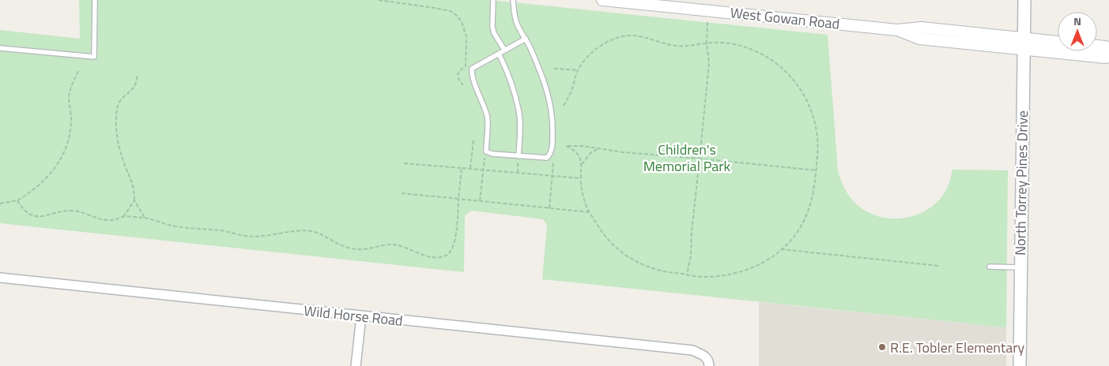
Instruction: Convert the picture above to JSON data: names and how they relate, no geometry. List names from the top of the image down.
{
  "streets": {
    "main road": ["North Torrey Pines Drive"],
    "street": ["West Gowan Road", "Wild Horse Road"]
  },
  "crossings": [
    ["West Gowan Road", "North Torrey Pines Drive"]
  ],
  "parks": ["Children's Memorial Park"],
  "places": ["R.E. Tobler Elementary"],
  "north": "top"
}
